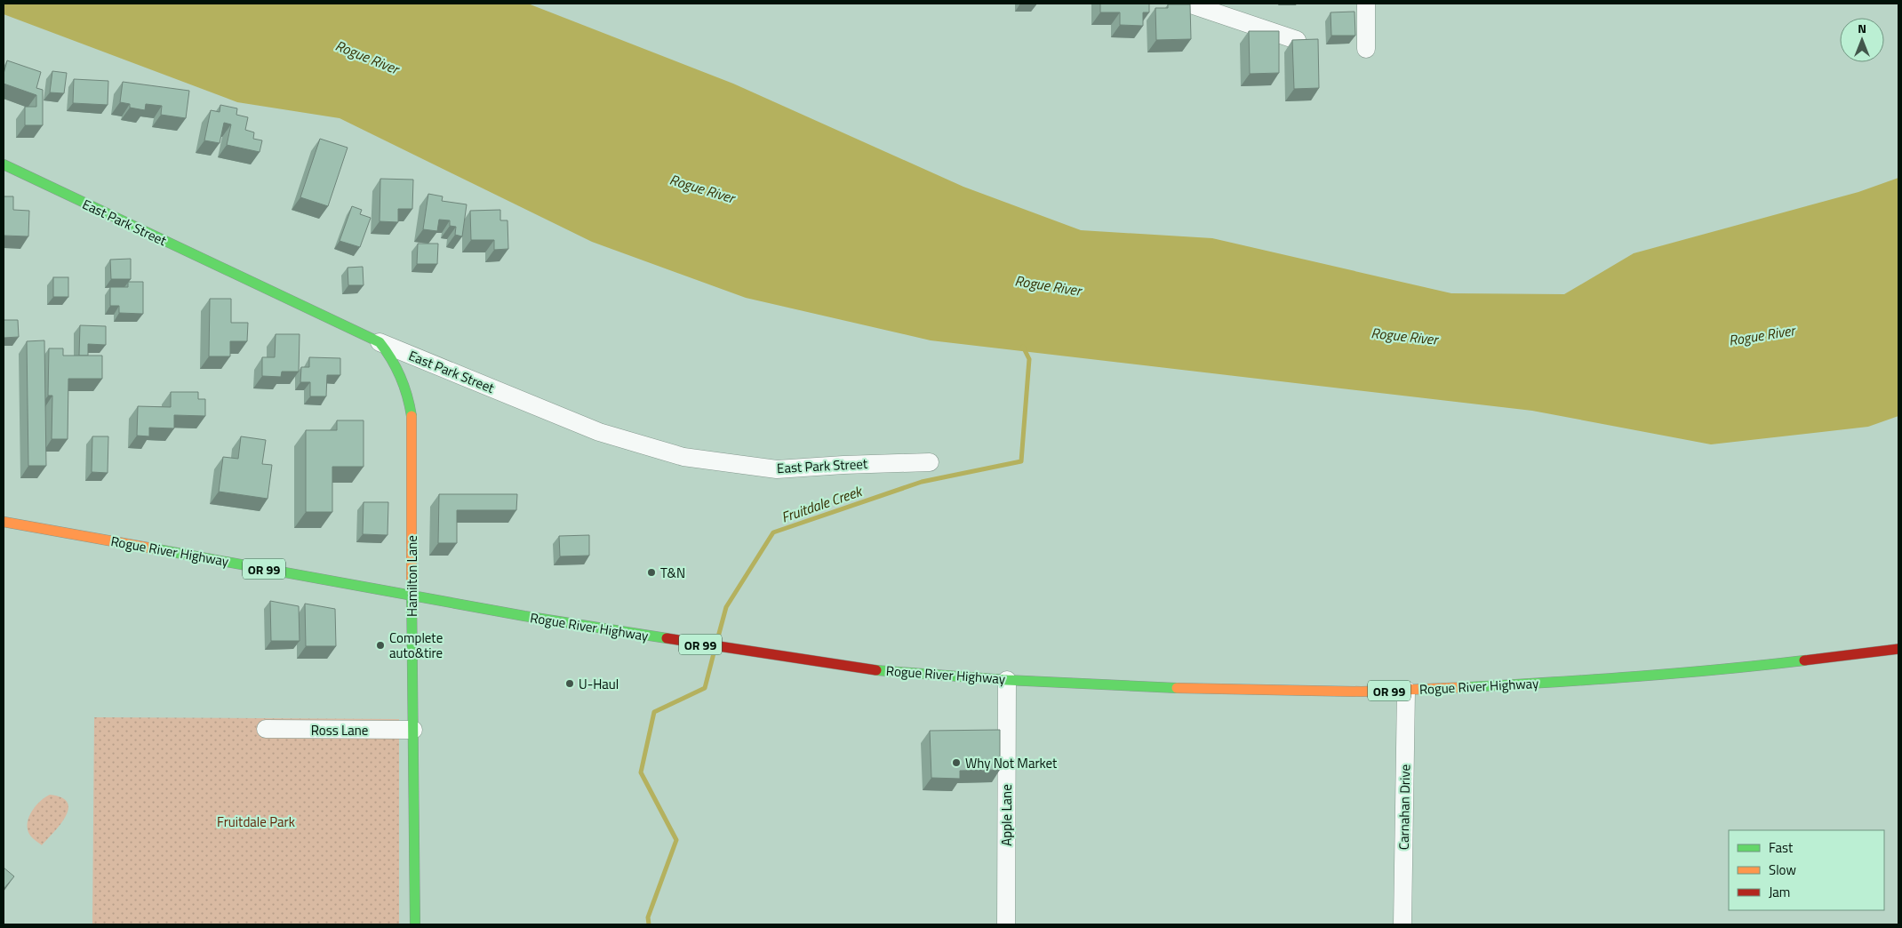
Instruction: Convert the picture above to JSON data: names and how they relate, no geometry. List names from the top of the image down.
{
  "streets": {
    "main road": [
      "East Park Street",
      "Rogue River Highway",
      "OR 99",
      "Hamilton Lane"
    ],
    "street": ["Ross Lane", "Carnahan Drive", "Apple Lane"]
  },
  "crossings": [
    ["East Park Street", "Hamilton Lane"],
    ["Rogue River Highway", "Hamilton Lane"],
    ["Rogue River Highway", "Carnahan Drive"],
    ["Rogue River Highway", "Apple Lane"],
    ["Hamilton Lane", "Ross Lane"]
  ],
  "water": ["Rogue River", "Fruitdale Creek"],
  "parks": ["Fruitdale Park"],
  "places": [
    "T&N",
    "Complete auto&tire",
    "U-Haul",
    "Why Not Market"
  ],
  "legend": ["Fast", "Slow", "Jam"],
  "north": "top"
}
